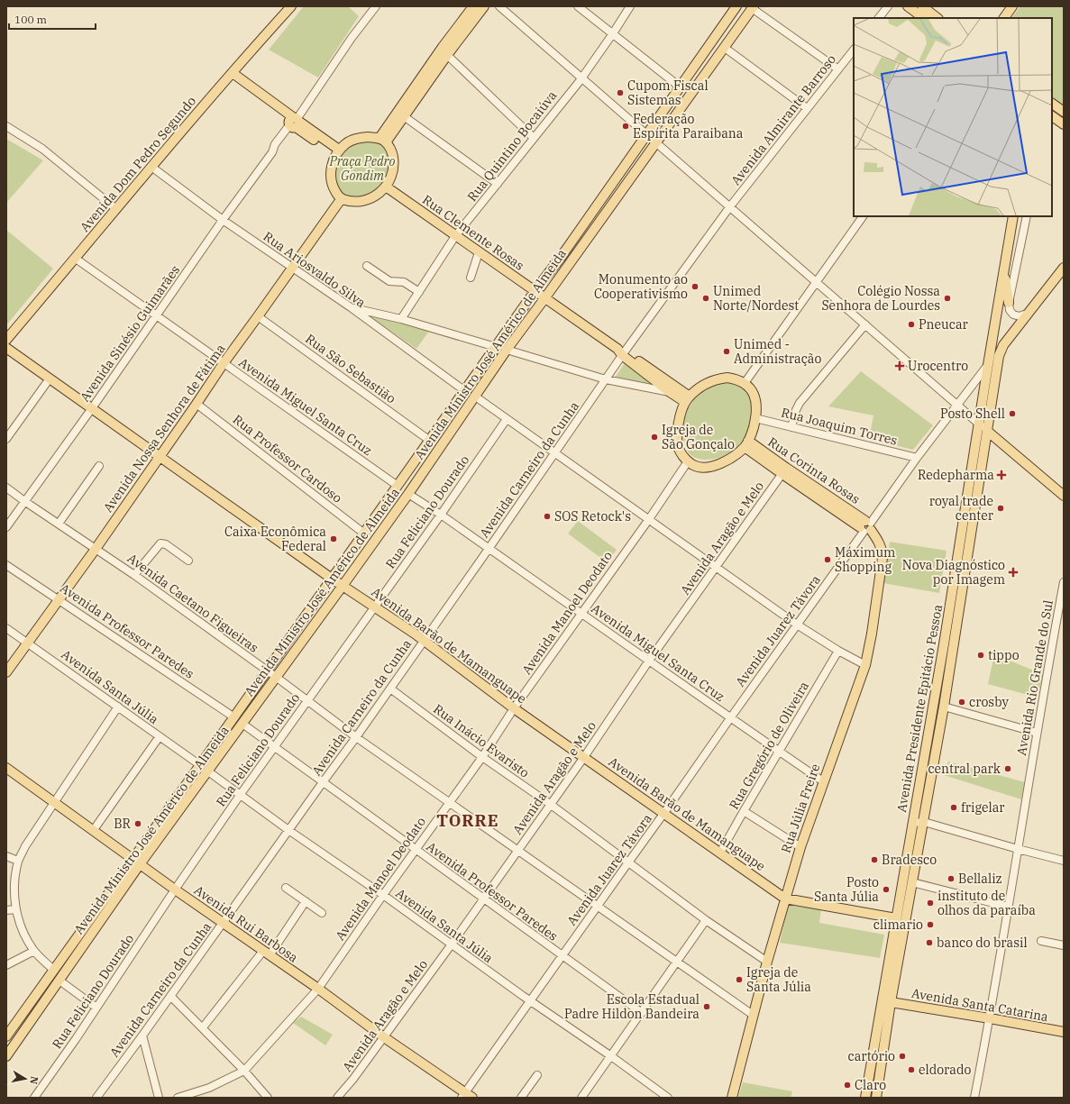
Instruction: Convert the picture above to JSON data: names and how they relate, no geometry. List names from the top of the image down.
{
  "streets": {
    "main road": [
      "Avenida Dom Pedro Segundo",
      "Rua Clemente Rosas",
      "Avenida Ministro José Américo de Almeida",
      "Avenida Nossa Senhora de Fátima",
      "Rua Corinta Rosas",
      "Avenida Barão de Mamanguape",
      "Avenida Presidente Epitácio Pessoa",
      "Rua Júlia Freire",
      "Avenida Rui Barbosa",
      "Avenida Santa Catarina"
    ],
    "street": [
      "Avenida Almirante Barroso",
      "Rua Quintino Bocaiúva",
      "Rua Ariosvaldo Silva",
      "Avenida Sinésio Guimarães",
      "Rua São Sebastião",
      "Avenida Miguel Santa Cruz",
      "Rua Joaquim Torres",
      "Rua Professor Cardoso",
      "Avenida Carneiro da Cunha",
      "Rua Feliciano Dourado",
      "Avenida Aragão e Melo",
      "Avenida Caetano Figueiras",
      "Avenida Manoel Deodato",
      "Avenida Professor Paredes",
      "Avenida Juarez Távora",
      "Avenida Rio Grande do Sul",
      "Avenida Santa Júlia",
      "Rua Inácio Evaristo",
      "Rua Gregório de Oliveira"
    ]
  },
  "crossings": [
    ["Avenida Almirante Barroso", "Avenida Carneiro da Cunha"],
    ["Rua Quintino Bocaiúva", "Rua Clemente Rosas"],
    ["Avenida Dom Pedro Segundo", "Rua Ariosvaldo Silva"],
    ["Avenida Dom Pedro Segundo", "Avenida Miguel Santa Cruz"],
    ["Rua Clemente Rosas", "Avenida Ministro José Américo de Almeida"],
    ["Rua Clemente Rosas", "Rua Joaquim Torres"],
    ["Rua Clemente Rosas", "Avenida Nossa Senhora de Fátima"],
    ["Rua Clemente Rosas", "Avenida Carneiro da Cunha"],
    ["Rua Clemente Rosas", "Rua Corinta Rosas"],
    ["Rua Clemente Rosas", "Avenida Manoel Deodato"],
    ["Rua Ariosvaldo Silva", "Avenida Sinésio Guimarães"],
    ["Rua Ariosvaldo Silva", "Avenida Ministro José Américo de Almeida"],
    ["Rua Ariosvaldo Silva", "Avenida Nossa Senhora de Fátima"],
    ["Avenida Sinésio Guimarães", "Avenida Miguel Santa Cruz"],
    ["Avenida Sinésio Guimarães", "Avenida Caetano Figueiras"],
    ["Avenida Sinésio Guimarães", "Avenida Barão de Mamanguape"],
    ["Avenida Ministro José Américo de Almeida", "Rua São Sebastião"],
    ["Avenida Ministro José Américo de Almeida", "Avenida Miguel Santa Cruz"],
    ["Avenida Ministro José Américo de Almeida", "Rua Professor Cardoso"],
    ["Avenida Ministro José Américo de Almeida", "Avenida Caetano Figueiras"],
    ["Avenida Ministro José Américo de Almeida", "Avenida Professor Paredes"],
    ["Avenida Ministro José Américo de Almeida", "Avenida Barão de Mamanguape"],
    ["Avenida Ministro José Américo de Almeida", "Avenida Santa Júlia"],
    ["Avenida Ministro José Américo de Almeida", "Avenida Rui Barbosa"],
    ["Rua São Sebastião", "Avenida Nossa Senhora de Fátima"],
    ["Avenida Miguel Santa Cruz", "Avenida Nossa Senhora de Fátima"],
    ["Avenida Miguel Santa Cruz", "Avenida Carneiro da Cunha"],
    ["Avenida Miguel Santa Cruz", "Rua Feliciano Dourado"],
    ["Avenida Miguel Santa Cruz", "Avenida Aragão e Melo"],
    ["Avenida Miguel Santa Cruz", "Avenida Manoel Deodato"],
    ["Avenida Miguel Santa Cruz", "Avenida Juarez Távora"],
    ["Avenida Miguel Santa Cruz", "Rua Gregório de Oliveira"],
    ["Avenida Miguel Santa Cruz", "Rua Júlia Freire"],
    ["Rua Joaquim Torres", "Rua Corinta Rosas"],
    ["Rua Joaquim Torres", "Avenida Manoel Deodato"],
    ["Rua Joaquim Torres", "Avenida Juarez Távora"],
    ["Avenida Nossa Senhora de Fátima", "Rua Professor Cardoso"],
    ["Avenida Nossa Senhora de Fátima", "Avenida Caetano Figueiras"],
    ["Avenida Nossa Senhora de Fátima", "Avenida Professor Paredes"],
    ["Avenida Nossa Senhora de Fátima", "Avenida Barão de Mamanguape"],
    ["Avenida Nossa Senhora de Fátima", "Avenida Santa Júlia"],
    ["Avenida Carneiro da Cunha", "Avenida Caetano Figueiras"],
    ["Avenida Carneiro da Cunha", "Avenida Professor Paredes"],
    ["Avenida Carneiro da Cunha", "Avenida Barão de Mamanguape"],
    ["Avenida Carneiro da Cunha", "Avenida Santa Júlia"],
    ["Avenida Carneiro da Cunha", "Rua Inácio Evaristo"],
    ["Avenida Carneiro da Cunha", "Avenida Rui Barbosa"],
    ["Rua Corinta Rosas", "Avenida Aragão e Melo"],
    ["Rua Corinta Rosas", "Avenida Manoel Deodato"],
    ["Rua Corinta Rosas", "Avenida Juarez Távora"],
    ["Rua Corinta Rosas", "Rua Júlia Freire"],
    ["Rua Feliciano Dourado", "Avenida Caetano Figueiras"],
    ["Rua Feliciano Dourado", "Avenida Professor Paredes"],
    ["Rua Feliciano Dourado", "Avenida Barão de Mamanguape"],
    ["Rua Feliciano Dourado", "Avenida Santa Júlia"],
    ["Rua Feliciano Dourado", "Avenida Rui Barbosa"],
    ["Avenida Aragão e Melo", "Avenida Caetano Figueiras"],
    ["Avenida Aragão e Melo", "Avenida Professor Paredes"],
    ["Avenida Aragão e Melo", "Avenida Barão de Mamanguape"],
    ["Avenida Aragão e Melo", "Avenida Santa Júlia"],
    ["Avenida Aragão e Melo", "Rua Inácio Evaristo"],
    ["Avenida Aragão e Melo", "Avenida Rui Barbosa"],
    ["Avenida Caetano Figueiras", "Avenida Manoel Deodato"],
    ["Avenida Caetano Figueiras", "Avenida Juarez Távora"],
    ["Avenida Caetano Figueiras", "Rua Júlia Freire"],
    ["Avenida Manoel Deodato", "Avenida Professor Paredes"],
    ["Avenida Manoel Deodato", "Avenida Barão de Mamanguape"],
    ["Avenida Manoel Deodato", "Avenida Santa Júlia"],
    ["Avenida Manoel Deodato", "Rua Inácio Evaristo"],
    ["Avenida Manoel Deodato", "Avenida Rui Barbosa"],
    ["Avenida Professor Paredes", "Avenida Juarez Távora"],
    ["Avenida Juarez Távora", "Avenida Barão de Mamanguape"],
    ["Avenida Juarez Távora", "Avenida Santa Júlia"],
    ["Avenida Juarez Távora", "Avenida Presidente Epitácio Pessoa"],
    ["Avenida Juarez Távora", "Rua Inácio Evaristo"],
    ["Avenida Juarez Távora", "Rua Júlia Freire"],
    ["Avenida Juarez Távora", "Avenida Rui Barbosa"],
    ["Avenida Barão de Mamanguape", "Avenida Presidente Epitácio Pessoa"],
    ["Avenida Barão de Mamanguape", "Rua Gregório de Oliveira"],
    ["Avenida Barão de Mamanguape", "Rua Júlia Freire"],
    ["Avenida Rio Grande do Sul", "Avenida Santa Catarina"],
    ["Avenida Presidente Epitácio Pessoa", "Avenida Santa Catarina"],
    ["Rua Inácio Evaristo", "Rua Júlia Freire"]
  ],
  "districts": ["TORRE"],
  "parks": ["Praça Pedro Gondim"],
  "places": {
    "other": [
      "Cupom Fiscal Sistemas",
      "Federação Espírita Paraibana",
      "Monumento ao Cooperativismo",
      "Unimed Norte/Nordest",
      "Colégio Nossa Senhora de Lourdes",
      "Pneucar",
      "Unimed - Administração",
      "Posto Shell",
      "Igreja de São Gonçalo",
      "royal trade center",
      "SOS Retock's",
      "Caixa Econômica Federal",
      "Máximum Shopping",
      "tippo",
      "crosby",
      "central park",
      "frigelar",
      "BR",
      "Bradesco",
      "Bellaliz",
      "Posto Santa Júlia",
      "instituto de olhos da paraíba",
      "climario",
      "banco do brasil",
      "Igreja de Santa Júlia",
      "Escola Estadual Padre Hildon Bandeira",
      "cartório",
      "eldorado",
      "Claro"
    ],
    "health": ["Urocentro", "Redepharma", "Nova Diagnóstico por Imagem"]
  },
  "scale_bar": "100 m",
  "north": "right"
}
